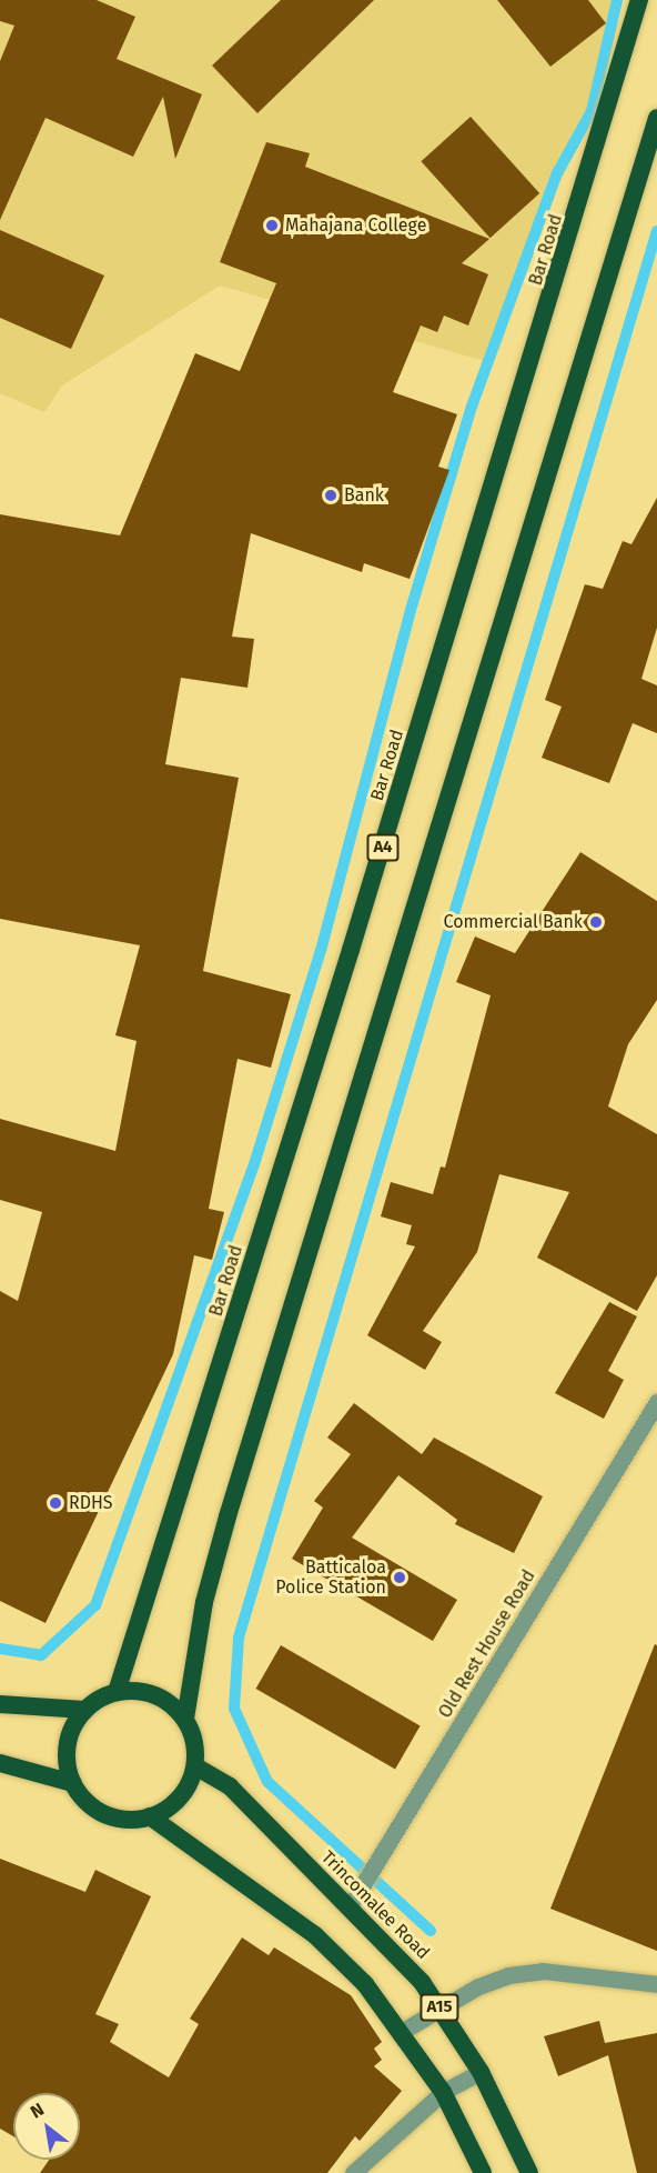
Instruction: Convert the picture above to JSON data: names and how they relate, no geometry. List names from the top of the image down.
{
  "streets": {
    "highway": [
      "Bar Road",
      "A4",
      "Trincomalee Road",
      "A15"
    ],
    "street": ["Old Rest House Road"]
  },
  "crossings": [
    ["Bar Road", "Trincomalee Road"],
    ["Bar Road", "A15"],
    ["Old Rest House Road", "Trincomalee Road"],
    ["Trincomalee Road", "A15"]
  ],
  "places": [
    "Mahajana College",
    "Bank",
    "Commercial Bank",
    "RDHS",
    "Batticaloa Police Station"
  ],
  "north": "top left"
}
